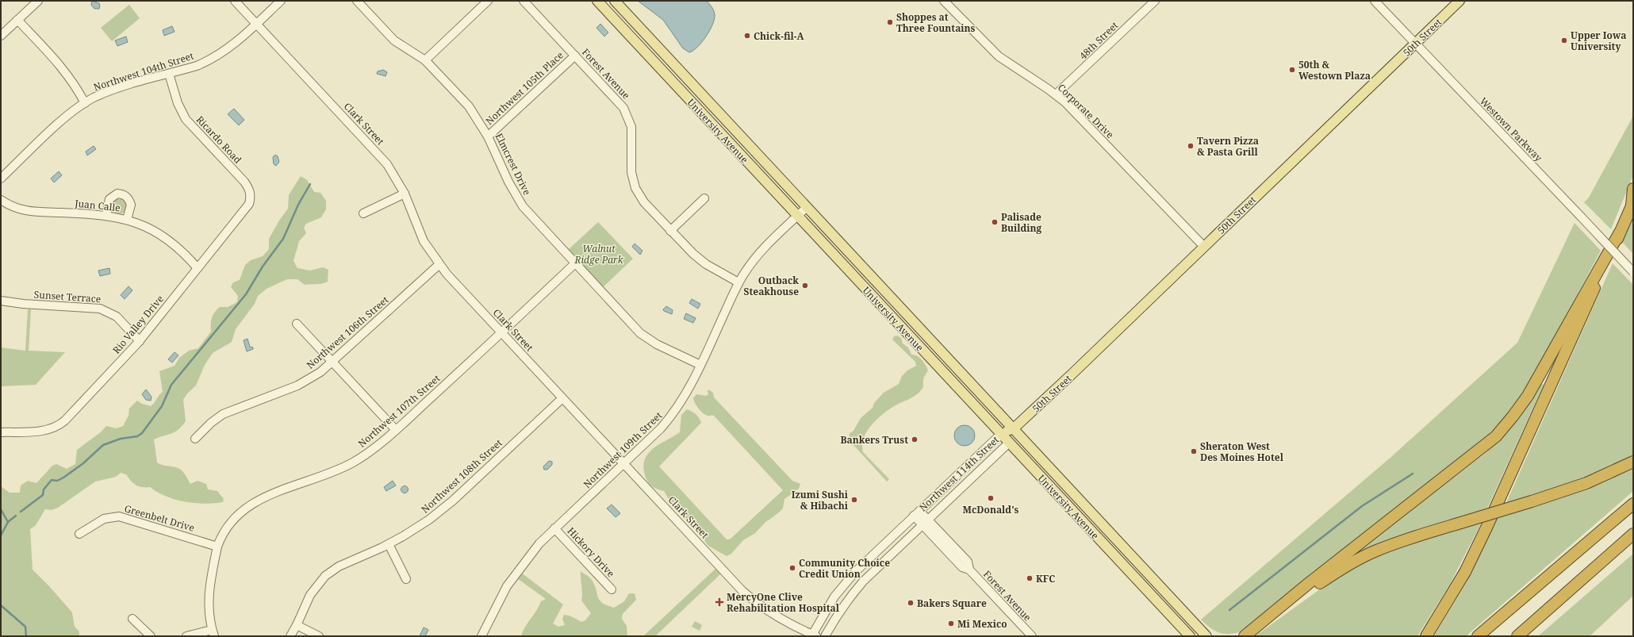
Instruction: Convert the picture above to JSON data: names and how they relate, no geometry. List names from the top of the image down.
{
  "streets": {
    "main road": ["50th Street", "University Avenue", "Northwest 114th Street"],
    "street": [
      "48th Street",
      "Northwest 104th Street",
      "Forest Avenue",
      "Northwest 105th Place",
      "Corporate Drive",
      "Clark Street",
      "Westown Parkway",
      "Ricardo Road",
      "Elmcrest Drive",
      "Juan Calle",
      "Sunset Terrace",
      "Rio Valley Drive",
      "Northwest 106th Street",
      "Northwest 107th Street",
      "Northwest 109th Street",
      "Northwest 108th Street",
      "Greenbelt Drive",
      "Hickory Drive"
    ]
  },
  "crossings": [
    ["50th Street", "Corporate Drive"],
    ["50th Street", "Westown Parkway"],
    ["50th Street", "University Avenue"],
    ["50th Street", "Northwest 114th Street"],
    ["48th Street", "Corporate Drive"],
    ["Northwest 104th Street", "Clark Street"],
    ["Northwest 104th Street", "Ricardo Road"],
    ["Forest Avenue", "Northwest 105th Place"],
    ["Forest Avenue", "Northwest 109th Street"],
    ["Forest Avenue", "Northwest 114th Street"],
    ["Northwest 105th Place", "Elmcrest Drive"],
    ["Clark Street", "Northwest 106th Street"],
    ["Clark Street", "Northwest 107th Street"],
    ["Clark Street", "Northwest 109th Street"],
    ["Clark Street", "Northwest 114th Street"],
    ["Clark Street", "Northwest 108th Street"],
    ["University Avenue", "Northwest 109th Street"],
    ["University Avenue", "Northwest 114th Street"],
    ["Ricardo Road", "Rio Valley Drive"],
    ["Elmcrest Drive", "Northwest 107th Street"],
    ["Elmcrest Drive", "Northwest 109th Street"],
    ["Juan Calle", "Rio Valley Drive"],
    ["Sunset Terrace", "Rio Valley Drive"],
    ["Northwest 107th Street", "Greenbelt Drive"],
    ["Northwest 109th Street", "Hickory Drive"]
  ],
  "parks": ["Walnut Ridge Park"],
  "places": {
    "other": [
      "Shoppes at Three Fountains",
      "Chick-fil-A",
      "Upper Iowa University",
      "50th & Westown Plaza",
      "Tavern Pizza & Pasta Grill",
      "Palisade Building",
      "Outback Steakhouse",
      "Bankers Trust",
      "Sheraton West Des Moines Hotel",
      "McDonald's",
      "Izumi Sushi & Hibachi",
      "Community Choice Credit Union",
      "KFC",
      "Bakers Square",
      "Mi Mexico"
    ],
    "health": ["MercyOne Clive Rehabilitation Hospital"]
  }
}
